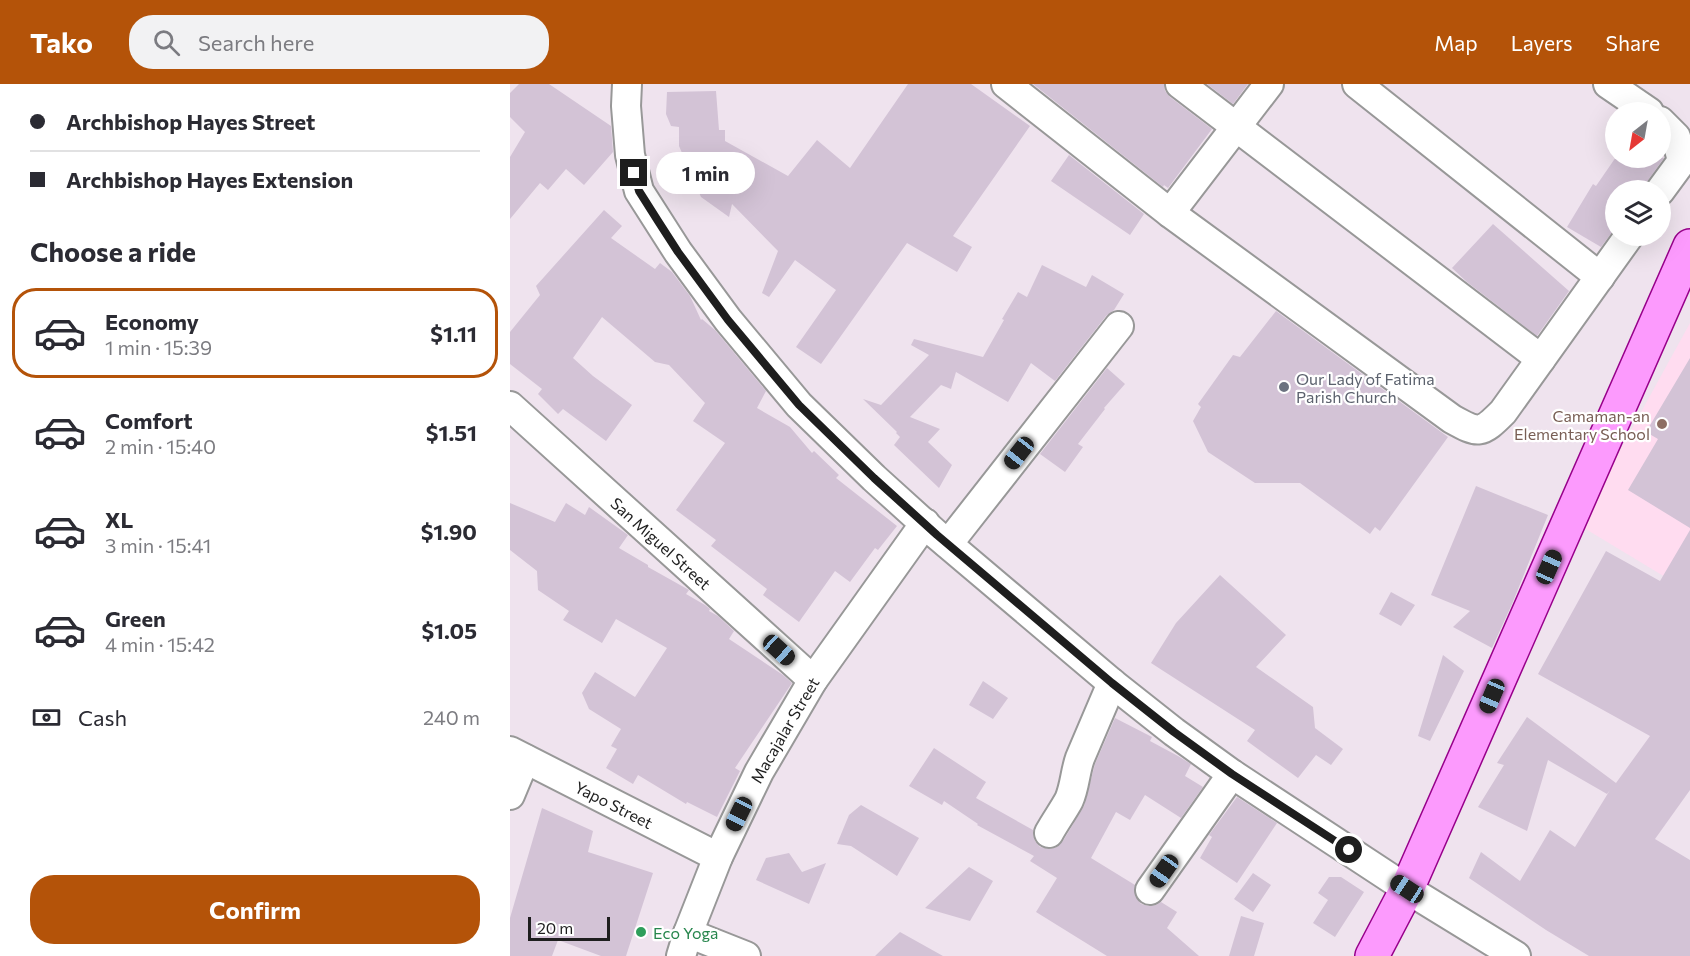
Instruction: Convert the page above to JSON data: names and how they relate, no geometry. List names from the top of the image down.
{
  "streets": {
    "street": ["San Miguel Street", "Macajalar Street", "Yapo Street"]
  },
  "crossings": [
    ["San Miguel Street", "Macajalar Street"],
    ["Macajalar Street", "Yapo Street"]
  ],
  "places": ["Our Lady of Fatima Parish Church", "Camaman-an Elementary School", "Eco Yoga"],
  "scale_bar": "20 m",
  "north": "bottom left",
  "page": {
    "header": "Tako",
    "search": "Search here",
    "nav": ["Map", "Layers", "Share"],
    "banner": ["Archbishop Hayes Street", "Archbishop Hayes Extension"],
    "bubble": "1 min",
    "heading": "Choose a ride",
    "list": [
      {
        "name": "Economy",
        "note": "1 min · 15:39",
        "value": "$1.11"
      },
      {
        "name": "Comfort",
        "note": "2 min · 15:40",
        "value": "$1.51"
      },
      {
        "name": "XL",
        "note": "3 min · 15:41",
        "value": "$1.90"
      },
      {
        "name": "Green",
        "note": "4 min · 15:42",
        "value": "$1.05"
      }
    ],
    "pay": ["Cash", "240 m"],
    "buttons": "Confirm",
    "scale": "20 m"
  }
}
